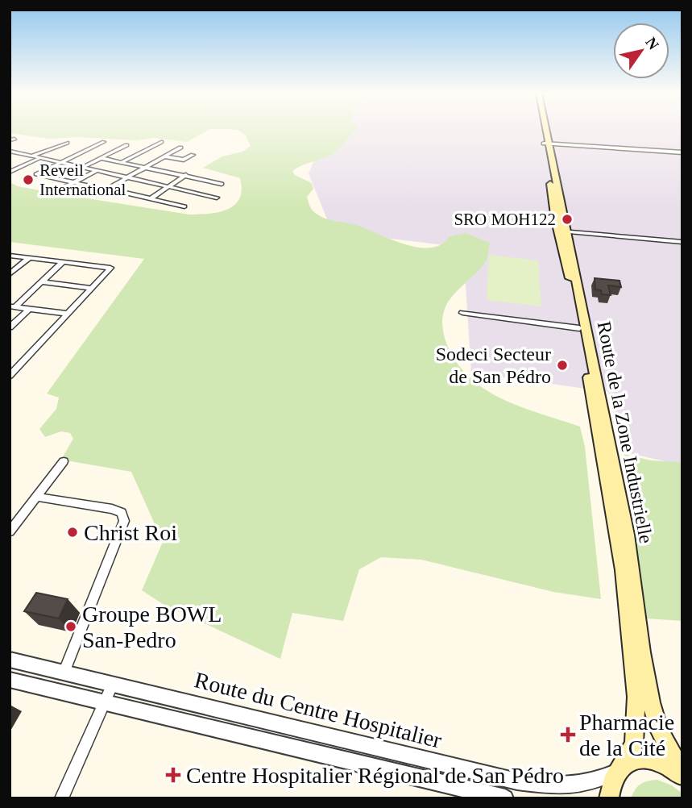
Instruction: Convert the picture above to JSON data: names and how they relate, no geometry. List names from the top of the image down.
{
  "streets": {
    "main road": ["Route de la Zone Industrielle"],
    "street": ["Route du Centre Hospitalier"]
  },
  "crossings": [
    ["Route de la Zone Industrielle", "Route du Centre Hospitalier"]
  ],
  "places": {
    "other": [
      "Reveil International",
      "SRO MOH122",
      "Sodeci Secteur de San Pédro",
      "Christ Roi",
      "Groupe BOWL San-Pedro"
    ],
    "health": ["Pharmacie de la Cité", "Centre Hospitalier Régional de San Pédro"]
  },
  "north": "top right"
}
